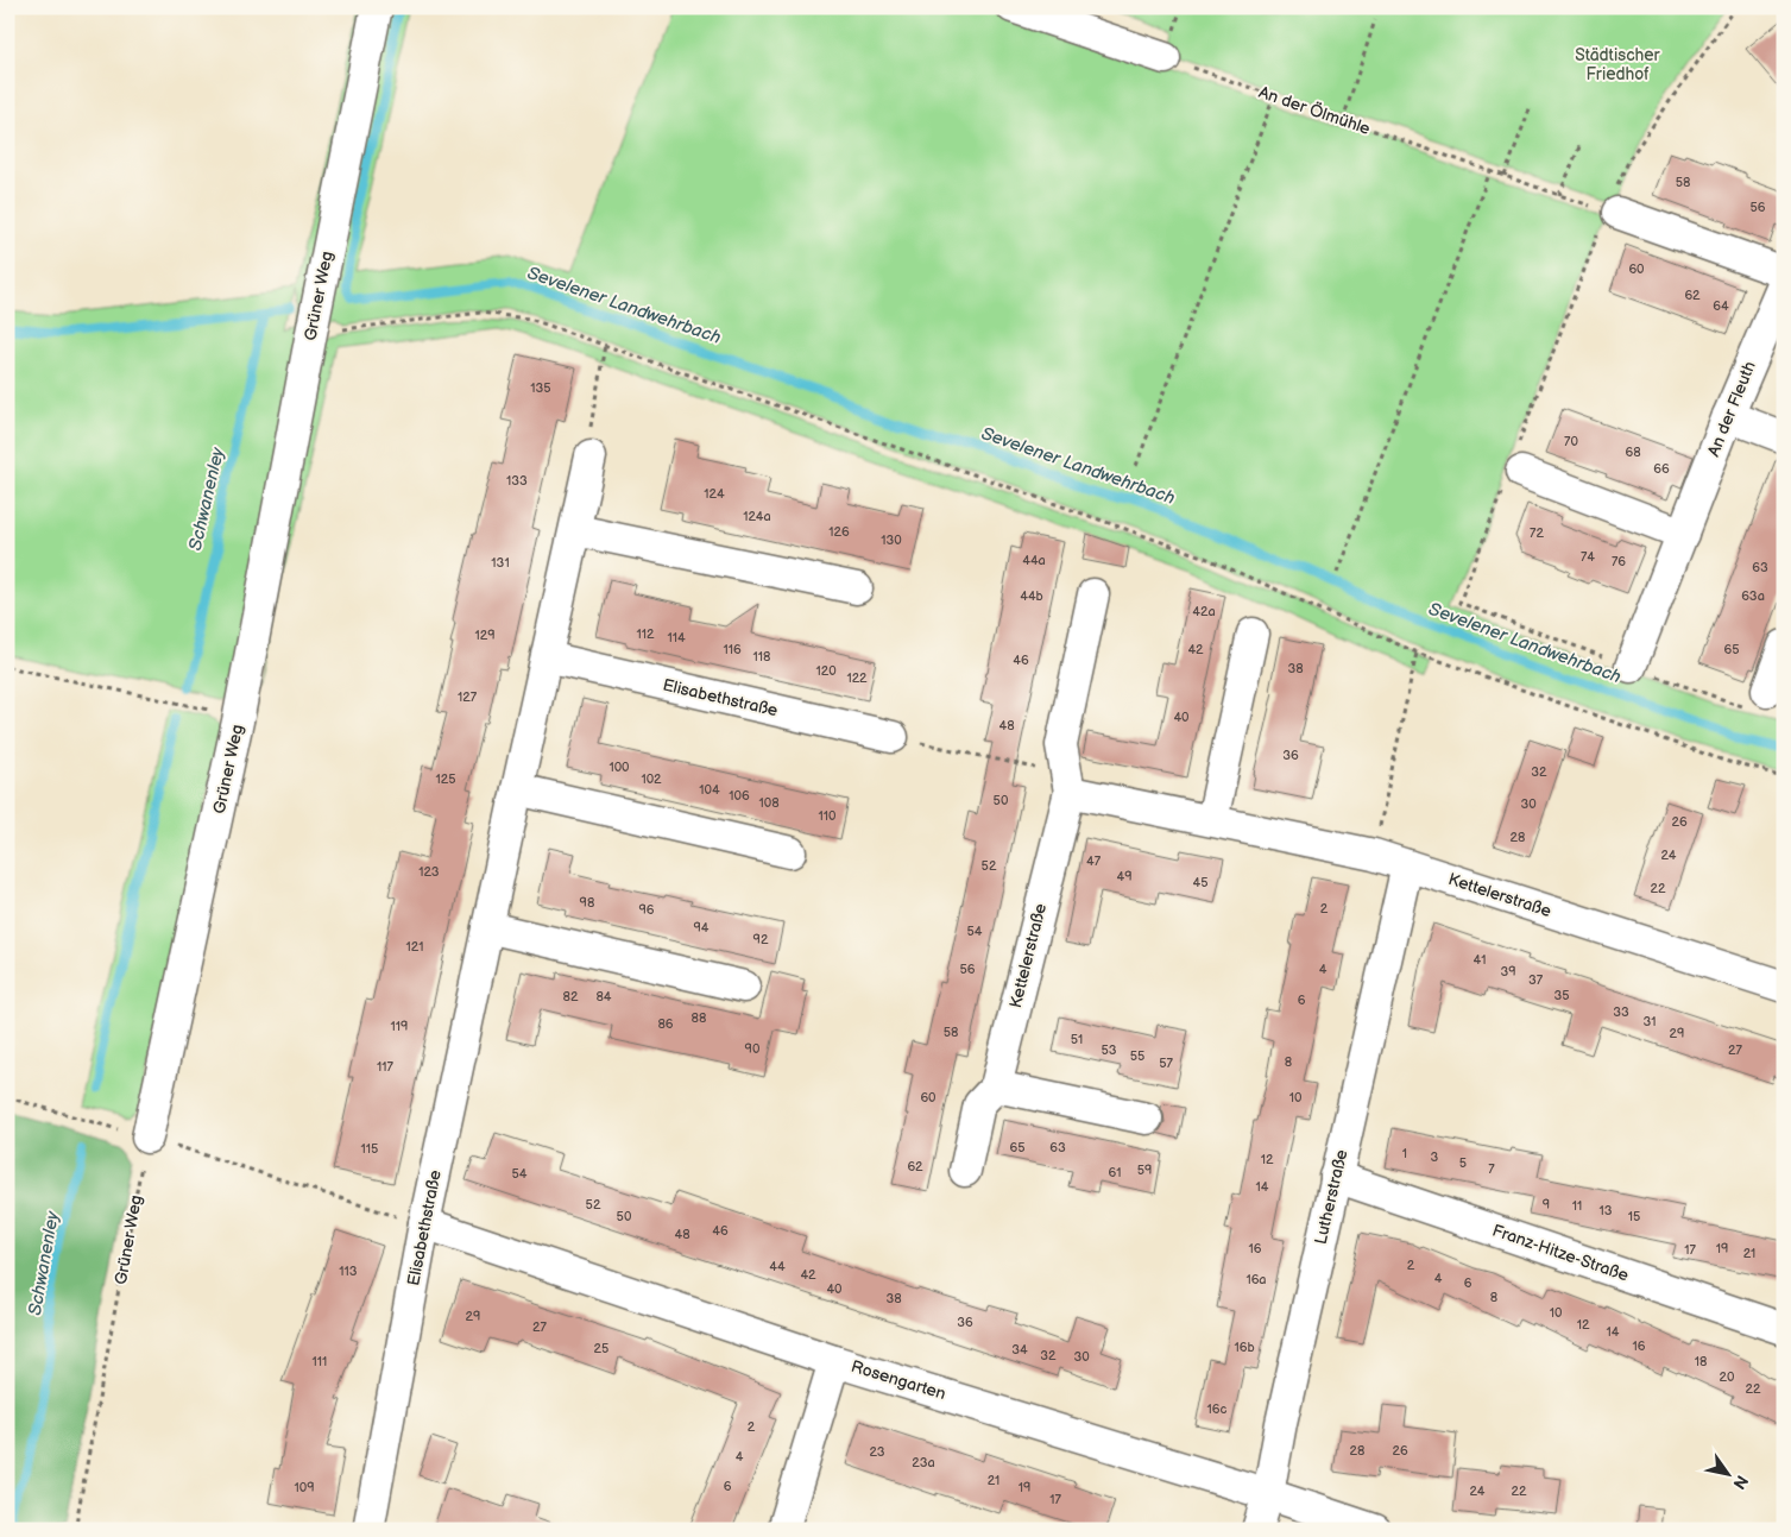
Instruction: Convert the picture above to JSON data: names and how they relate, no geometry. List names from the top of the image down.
{
  "streets": {
    "street": [
      "Grüner Weg",
      "An der Fleuth",
      "Elisabethstraße",
      "Kettelerstraße",
      "Lutherstraße",
      "Franz-Hitze-Straße",
      "Rosengarten"
    ],
    "path": ["An der Ölmühle"]
  },
  "crossings": [
    ["Elisabethstraße", "Rosengarten"],
    ["Kettelerstraße", "Lutherstraße"],
    ["Lutherstraße", "Franz-Hitze-Straße"],
    ["Lutherstraße", "Rosengarten"]
  ],
  "water": ["Sevelener Landwehrbach", "Schwanenley"],
  "parks": ["Städtischer Friedhof"],
  "house_numbers": [
    "58",
    "56",
    "60",
    "62",
    "64",
    "135",
    "70",
    "68",
    "66",
    "133",
    "124",
    "124a",
    "126",
    "72",
    "130",
    "74",
    "44a",
    "76",
    "131",
    "63",
    "44b",
    "63a",
    "42a",
    "112",
    "129",
    "114",
    "116",
    "42",
    "65",
    "118",
    "46",
    "38",
    "120",
    "122",
    "127",
    "40",
    "48",
    "36",
    "100",
    "32",
    "125",
    "102",
    "104",
    "106",
    "50",
    "108",
    "30",
    "110",
    "26",
    "28",
    "24",
    "47",
    "52",
    "123",
    "49",
    "45",
    "22",
    "98",
    "2",
    "96",
    "94",
    "54",
    "92",
    "121",
    "41",
    "56",
    "4",
    "39",
    "37",
    "35",
    "82",
    "84",
    "6",
    "33",
    "88",
    "31",
    "86",
    "119",
    "58",
    "29",
    "51",
    "90",
    "53",
    "27",
    "55",
    "8",
    "57",
    "117",
    "60",
    "10",
    "65",
    "63",
    "115",
    "1",
    "3",
    "12",
    "5",
    "62",
    "7",
    "59",
    "61",
    "54",
    "14",
    "52",
    "9",
    "11",
    "13",
    "50",
    "15",
    "46",
    "48",
    "16",
    "19",
    "17",
    "21",
    "2",
    "44",
    "113",
    "42",
    "4",
    "16a",
    "6",
    "40",
    "8",
    "38",
    "10",
    "29",
    "36",
    "12",
    "27",
    "14",
    "16",
    "16b",
    "25",
    "34",
    "32",
    "30",
    "111",
    "18",
    "20",
    "22",
    "16c",
    "2",
    "28",
    "26",
    "23",
    "4",
    "23a",
    "21",
    "6",
    "109",
    "19",
    "24",
    "22",
    "17"
  ],
  "north": "bottom right"
}
